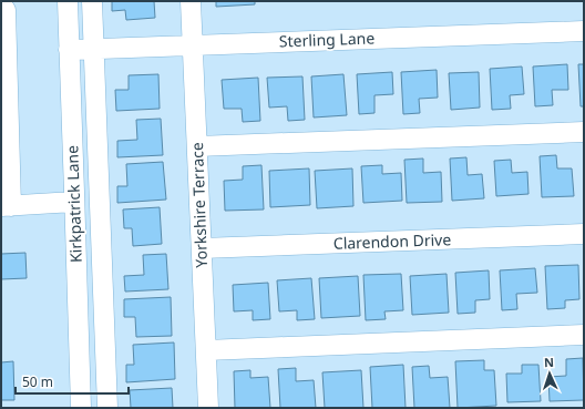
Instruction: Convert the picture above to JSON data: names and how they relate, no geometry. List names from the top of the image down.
{
  "streets": {
    "street": [
      "Sterling Lane",
      "Kirkpatrick Lane",
      "Yorkshire Terrace",
      "Clarendon Drive"
    ]
  },
  "crossings": [
    ["Sterling Lane", "Kirkpatrick Lane"],
    ["Sterling Lane", "Yorkshire Terrace"],
    ["Yorkshire Terrace", "Clarendon Drive"]
  ],
  "scale_bar": "50 m",
  "north": "top"
}
